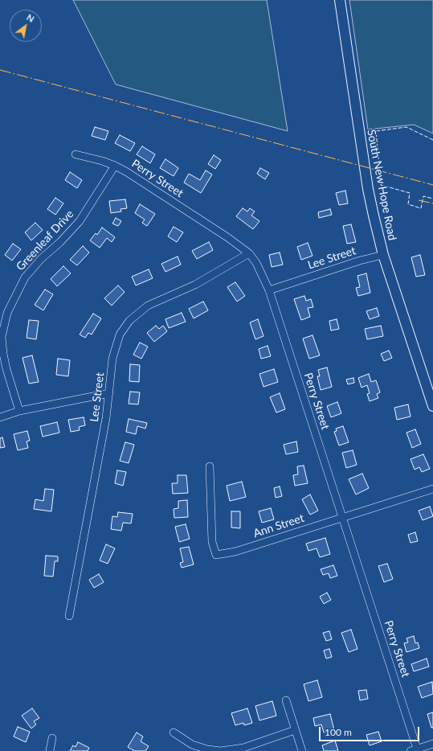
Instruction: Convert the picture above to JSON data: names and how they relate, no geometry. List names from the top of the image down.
{
  "streets": {
    "main road": ["South New Hope Road"],
    "street": [
      "Perry Street",
      "Greenleaf Drive",
      "Lee Street",
      "Ann Street"
    ]
  },
  "crossings": [
    ["Perry Street", "Greenleaf Drive"],
    ["Perry Street", "Lee Street"],
    ["Perry Street", "Ann Street"],
    ["South New Hope Road", "Lee Street"]
  ],
  "scale_bar": "100 m",
  "north": "top right"
}
